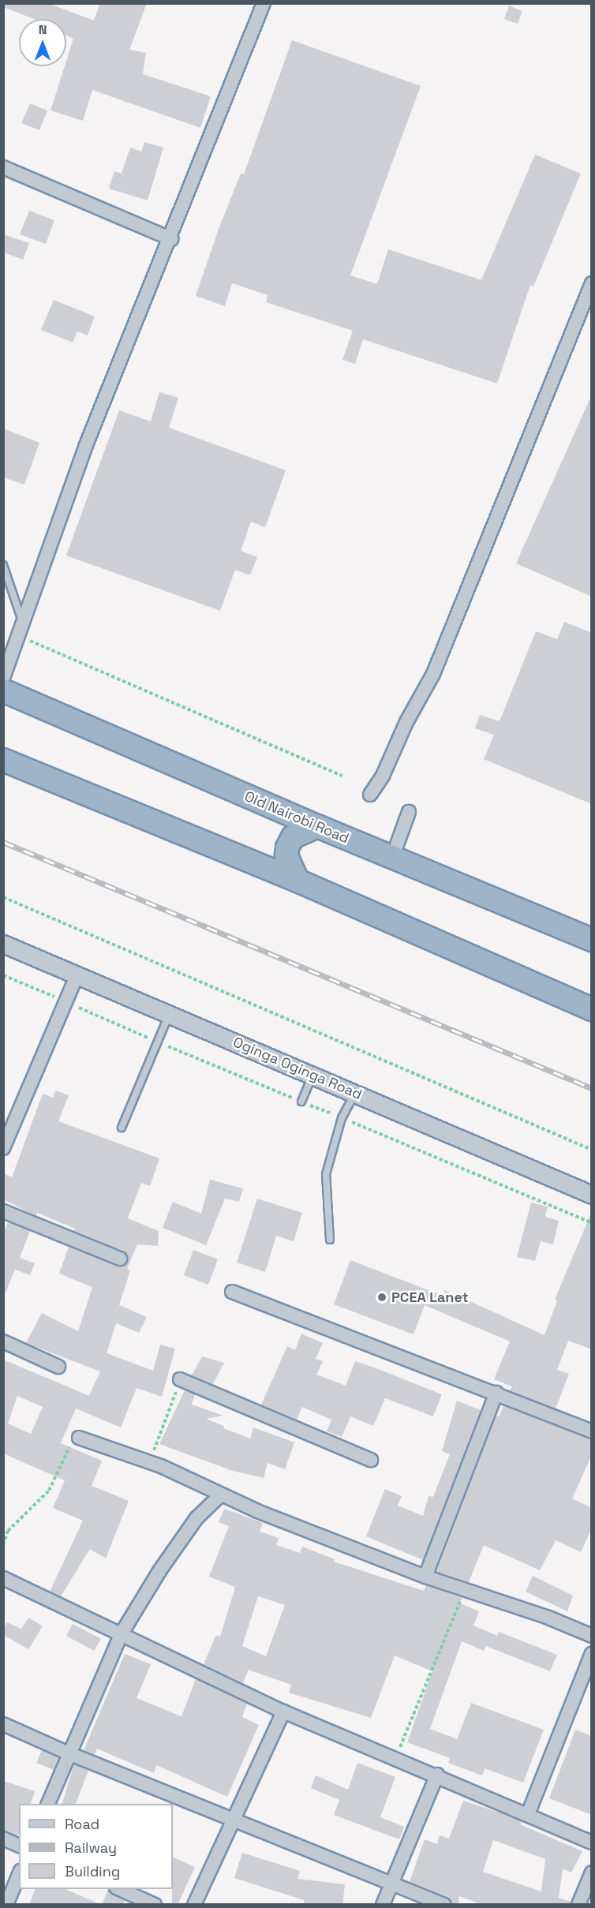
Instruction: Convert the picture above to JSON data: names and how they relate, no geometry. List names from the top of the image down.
{
  "streets": {
    "highway": ["Old Nairobi Road"],
    "street": ["Oginga Oginga Road"]
  },
  "places": ["PCEA Lanet"],
  "legend": ["Road", "Railway", "Building"],
  "north": "top"
}
